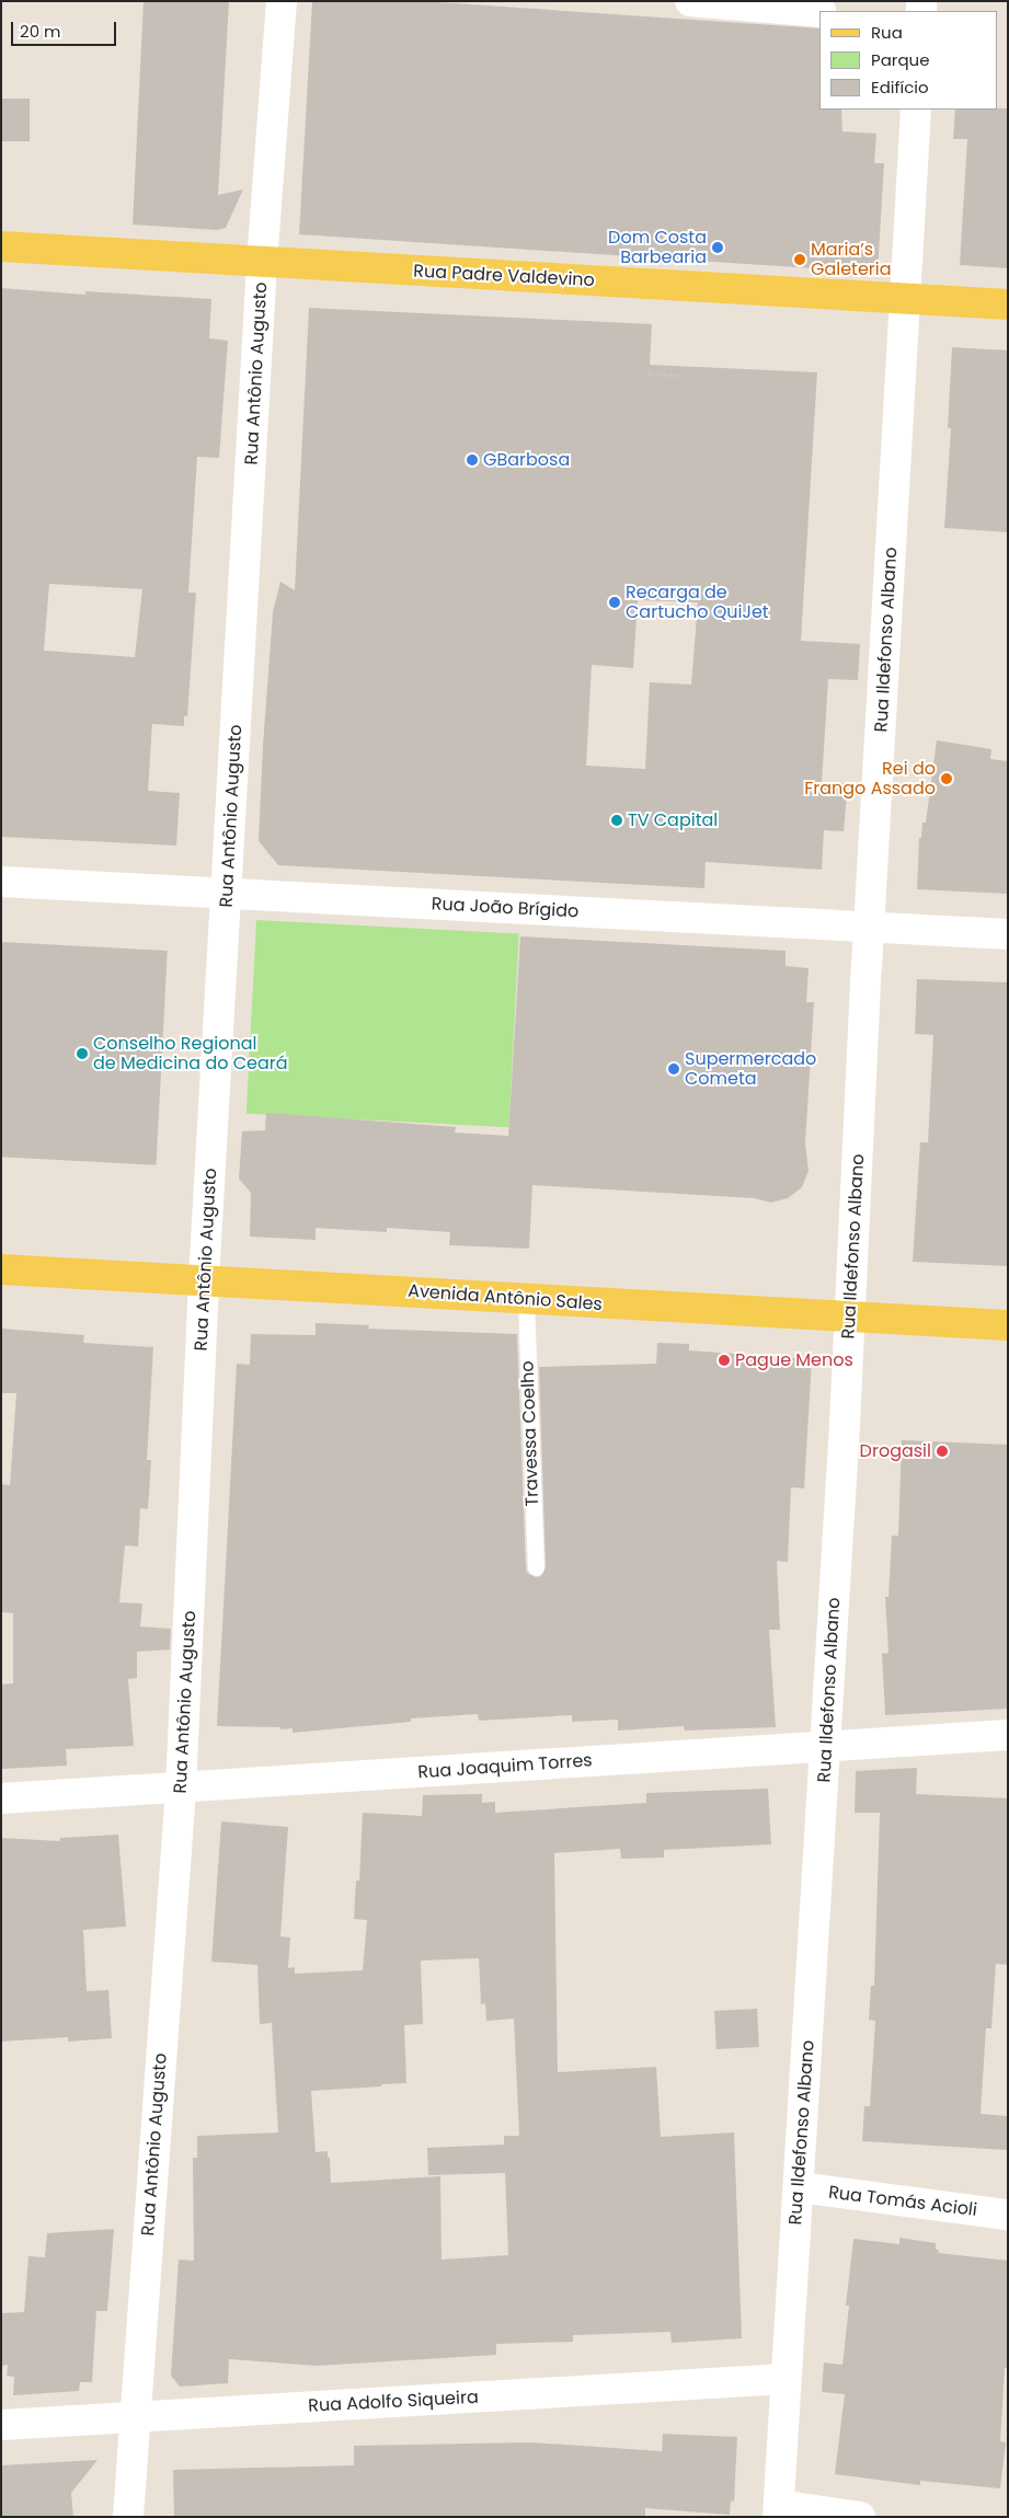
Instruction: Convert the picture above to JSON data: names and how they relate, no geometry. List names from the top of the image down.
{
  "streets": {
    "main road": ["Rua Padre Valdevino", "Avenida Antônio Sales"],
    "street": [
      "Rua Antônio Augusto",
      "Rua Ildefonso Albano",
      "Rua João Brígido",
      "Rua Joaquim Torres",
      "Rua Tomás Acioli",
      "Rua Adolfo Siqueira"
    ],
    "lane": ["Travessa Coelho"]
  },
  "crossings": [
    ["Rua Padre Valdevino", "Rua Antônio Augusto"],
    ["Rua Padre Valdevino", "Rua Ildefonso Albano"],
    ["Rua Antônio Augusto", "Rua João Brígido"],
    ["Rua Antônio Augusto", "Avenida Antônio Sales"],
    ["Rua Antônio Augusto", "Rua Joaquim Torres"],
    ["Rua Antônio Augusto", "Rua Adolfo Siqueira"],
    ["Rua Ildefonso Albano", "Rua João Brígido"],
    ["Rua Ildefonso Albano", "Avenida Antônio Sales"],
    ["Rua Ildefonso Albano", "Rua Joaquim Torres"],
    ["Rua Ildefonso Albano", "Rua Tomás Acioli"],
    ["Rua Ildefonso Albano", "Rua Adolfo Siqueira"],
    ["Avenida Antônio Sales", "Travessa Coelho"]
  ],
  "places": [
    "Dom Costa Barbearia",
    "Maria’s Galeteria",
    "GBarbosa",
    "Recarga de Cartucho QuiJet",
    "Rei do Frango Assado",
    "TV Capital",
    "Conselho Regional de Medicina do Ceará",
    "Supermercado Cometa",
    "Pague Menos",
    "Drogasil"
  ],
  "legend": ["Rua", "Parque", "Edifício"],
  "scale_bar": "20 m"
}
